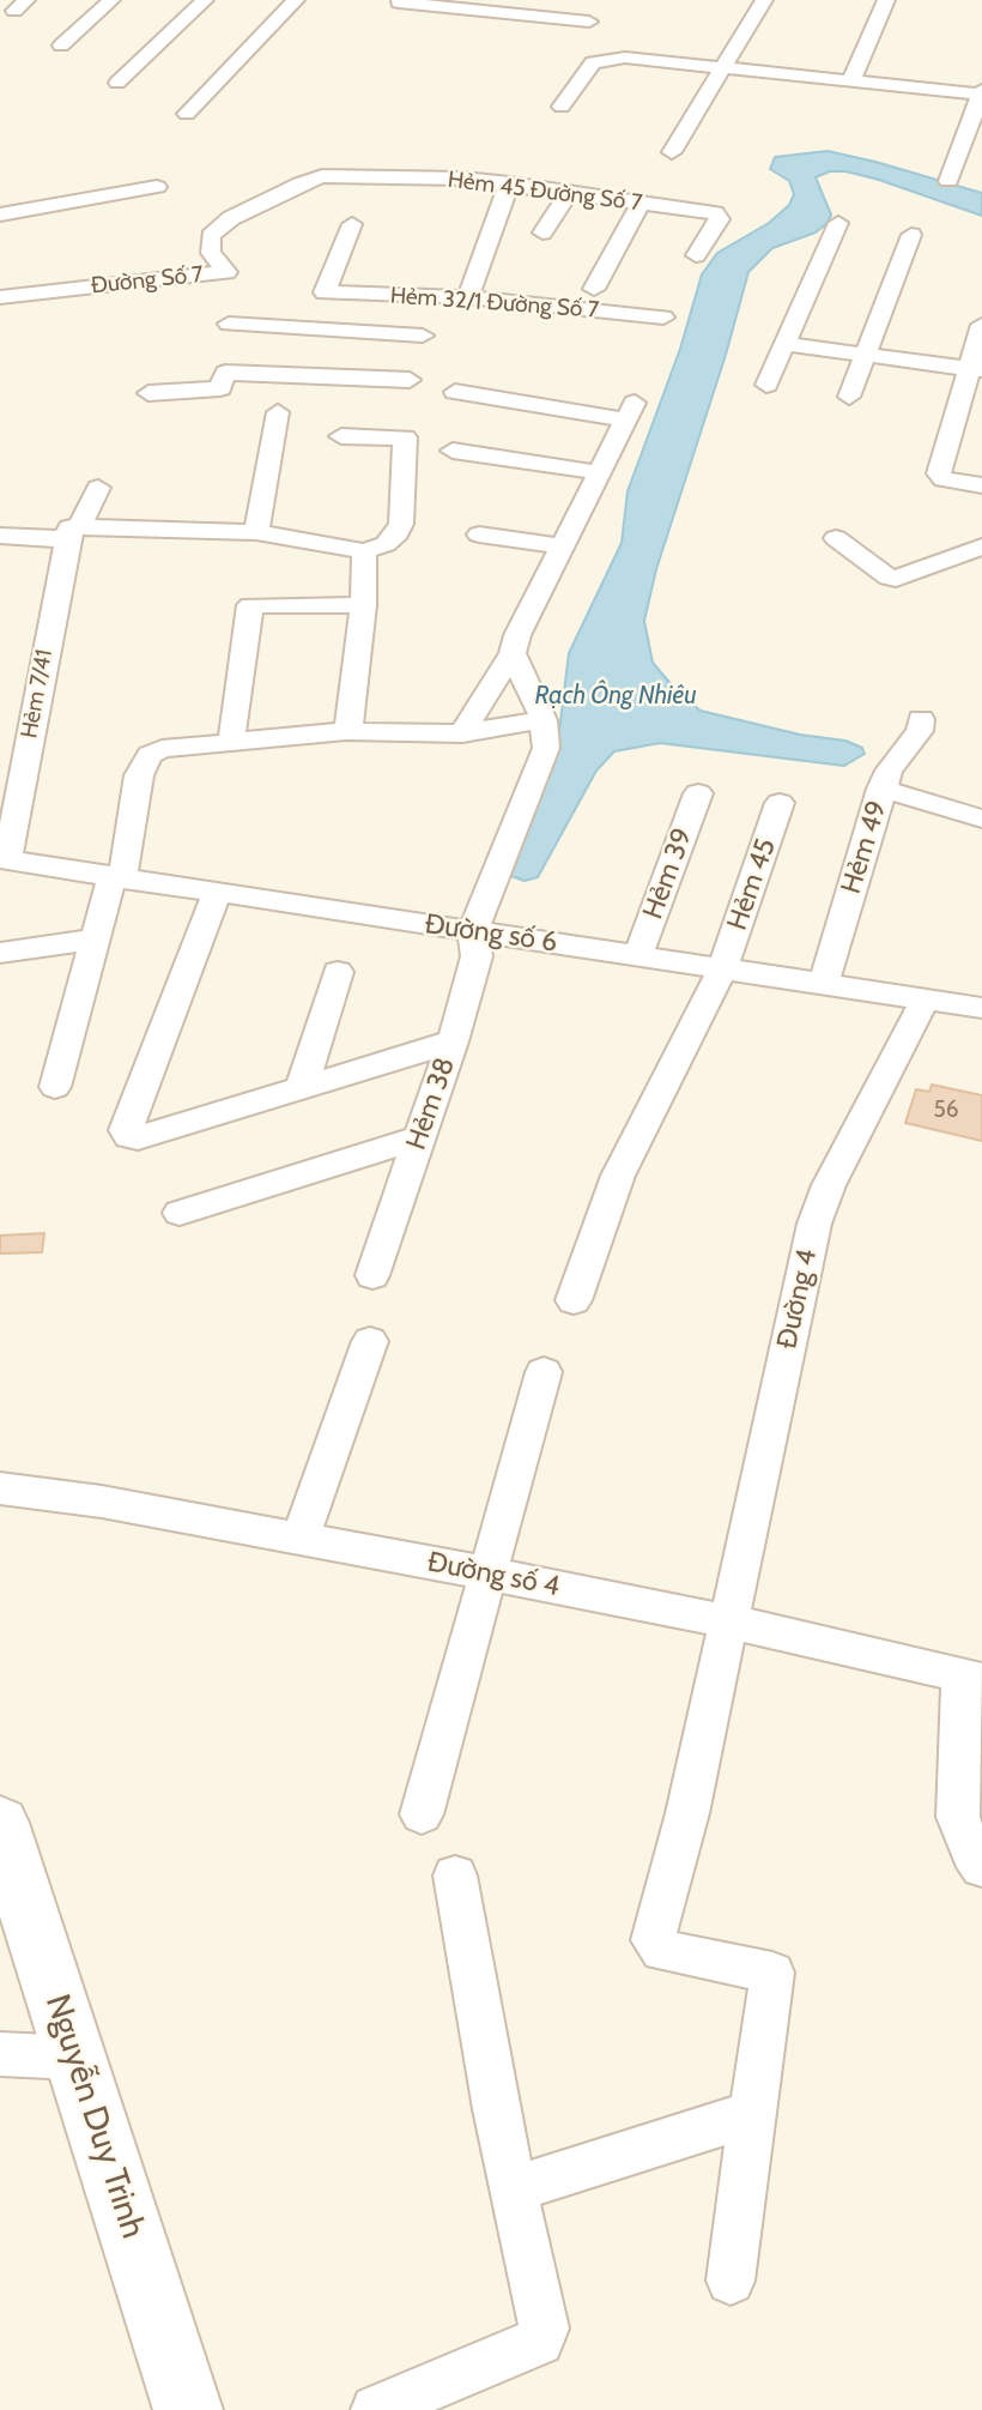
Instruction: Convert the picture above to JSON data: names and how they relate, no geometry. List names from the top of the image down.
{
  "streets": {
    "main road": ["Nguyễn Duy Trinh"],
    "street": [
      "Hẻm 45 Đường Số 7",
      "Đường Số 7",
      "Hẻm 32/1 Đường Số 7",
      "Hẻm 7/41",
      "Hẻm 49",
      "Hẻm 39",
      "Hẻm 45",
      "Đường số 6",
      "Hẻm 38",
      "Đường 4",
      "Đường số 4"
    ]
  },
  "crossings": [
    ["Hẻm 45 Đường Số 7", "Đường Số 7"],
    ["Hẻm 7/41", "Đường số 6"],
    ["Hẻm 49", "Đường số 6"],
    ["Hẻm 39", "Đường số 6"],
    ["Hẻm 45", "Đường số 6"],
    ["Đường số 6", "Hẻm 38"],
    ["Đường số 6", "Đường 4"],
    ["Đường 4", "Đường số 4"]
  ],
  "water": ["Rạch Ông Nhiêu"],
  "house_numbers": ["56"]
}
